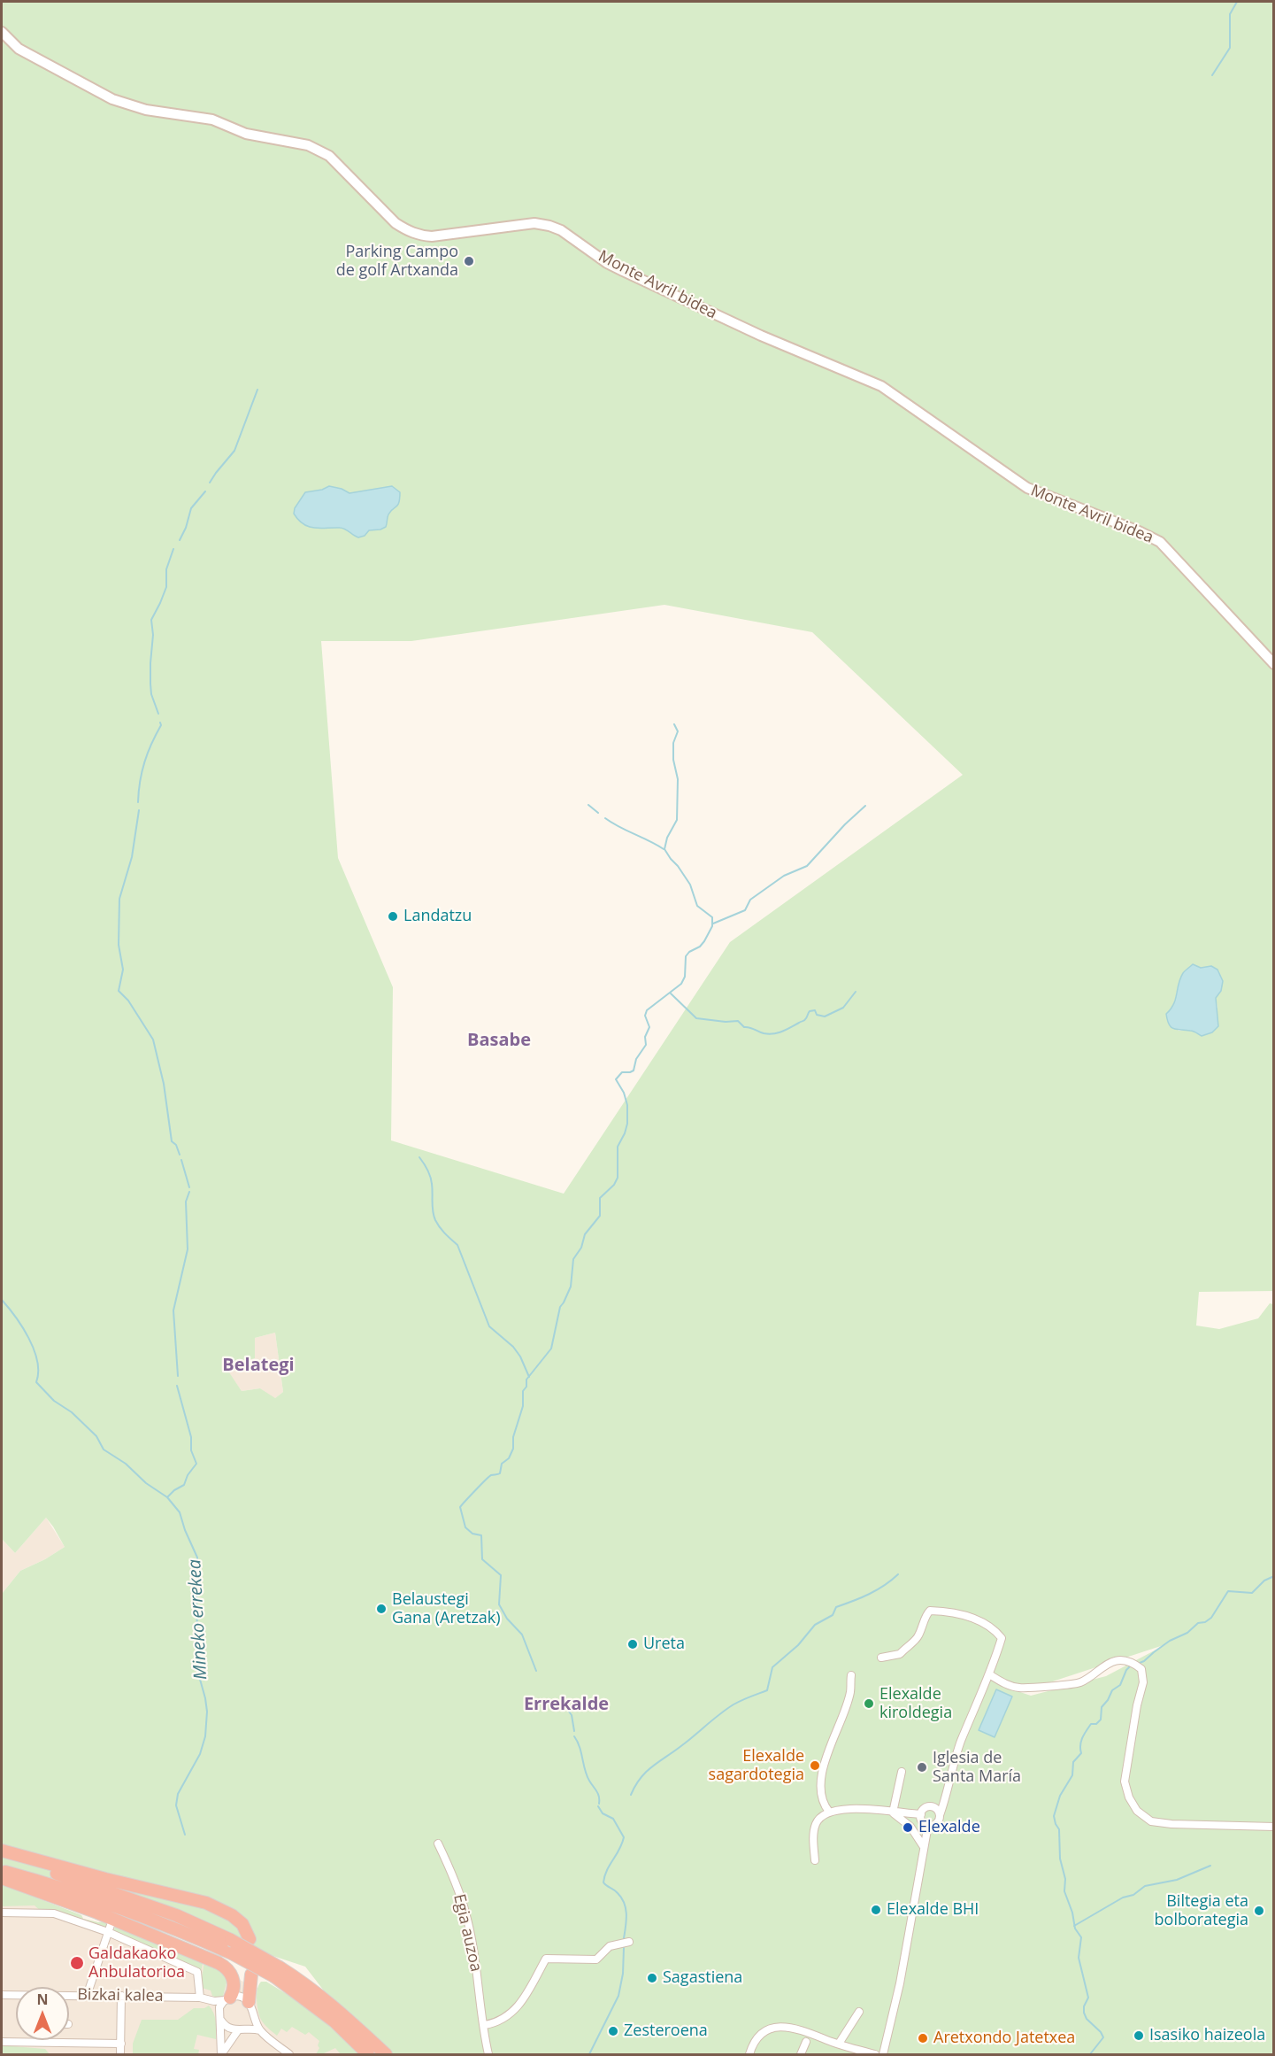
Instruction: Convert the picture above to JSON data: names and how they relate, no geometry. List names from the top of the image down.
{
  "streets": {
    "street": ["Monte Avril bidea", "Egia auzoa", "Bizkai kalea"]
  },
  "districts": ["Basabe", "Belategi", "Errekalde"],
  "water": ["Mineko errekea"],
  "places": [
    "Parking Campo de golf Artxanda",
    "Landatzu",
    "Belaustegi Gana (Aretzak)",
    "Ureta",
    "Elexalde kiroldegia",
    "Elexalde sagardotegia",
    "Iglesia de Santa María",
    "Elexalde",
    "Elexalde BHI",
    "Biltegia eta bolborategia",
    "Galdakaoko Anbulatorioa",
    "Sagastiena",
    "Zesteroena",
    "Isasiko haizeola",
    "Aretxondo Jatetxea"
  ],
  "north": "top"
}
